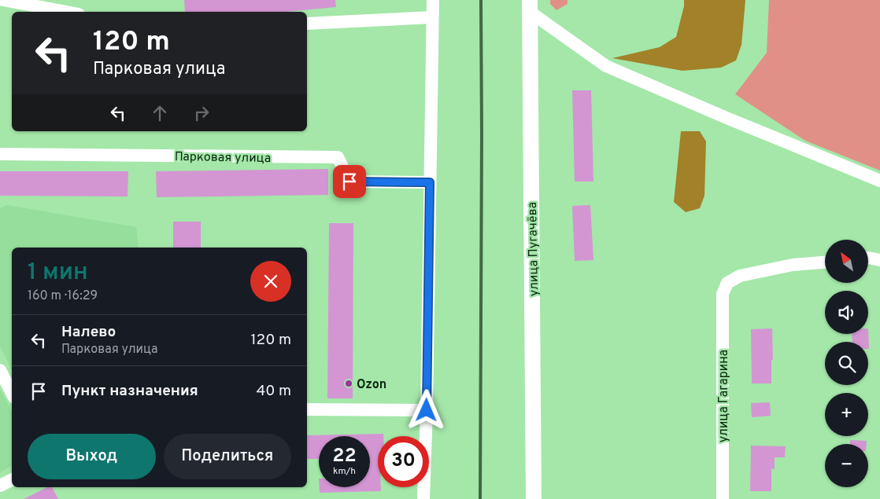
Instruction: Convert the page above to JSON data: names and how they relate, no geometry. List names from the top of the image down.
{
  "streets": {
    "street": ["Парковая улица", "улица Пугачёва", "улица Гагарина"]
  },
  "places": ["Ozon"],
  "north": "top left",
  "page": {
    "turn": ["120 m", "Парковая улица"],
    "map_buttons": ["+", "−"],
    "heading": ["1 мин", "160 m · 16:29"],
    "list": [
      {
        "name": "Налево",
        "note": "Парковая улица",
        "value": "120 m"
      },
      {
        "name": "Пункт назначения",
        "value": "40 m"
      }
    ],
    "buttons": ["Выход", "Поделиться"],
    "speed": "22 km/h",
    "limit": "30"
  }
}
